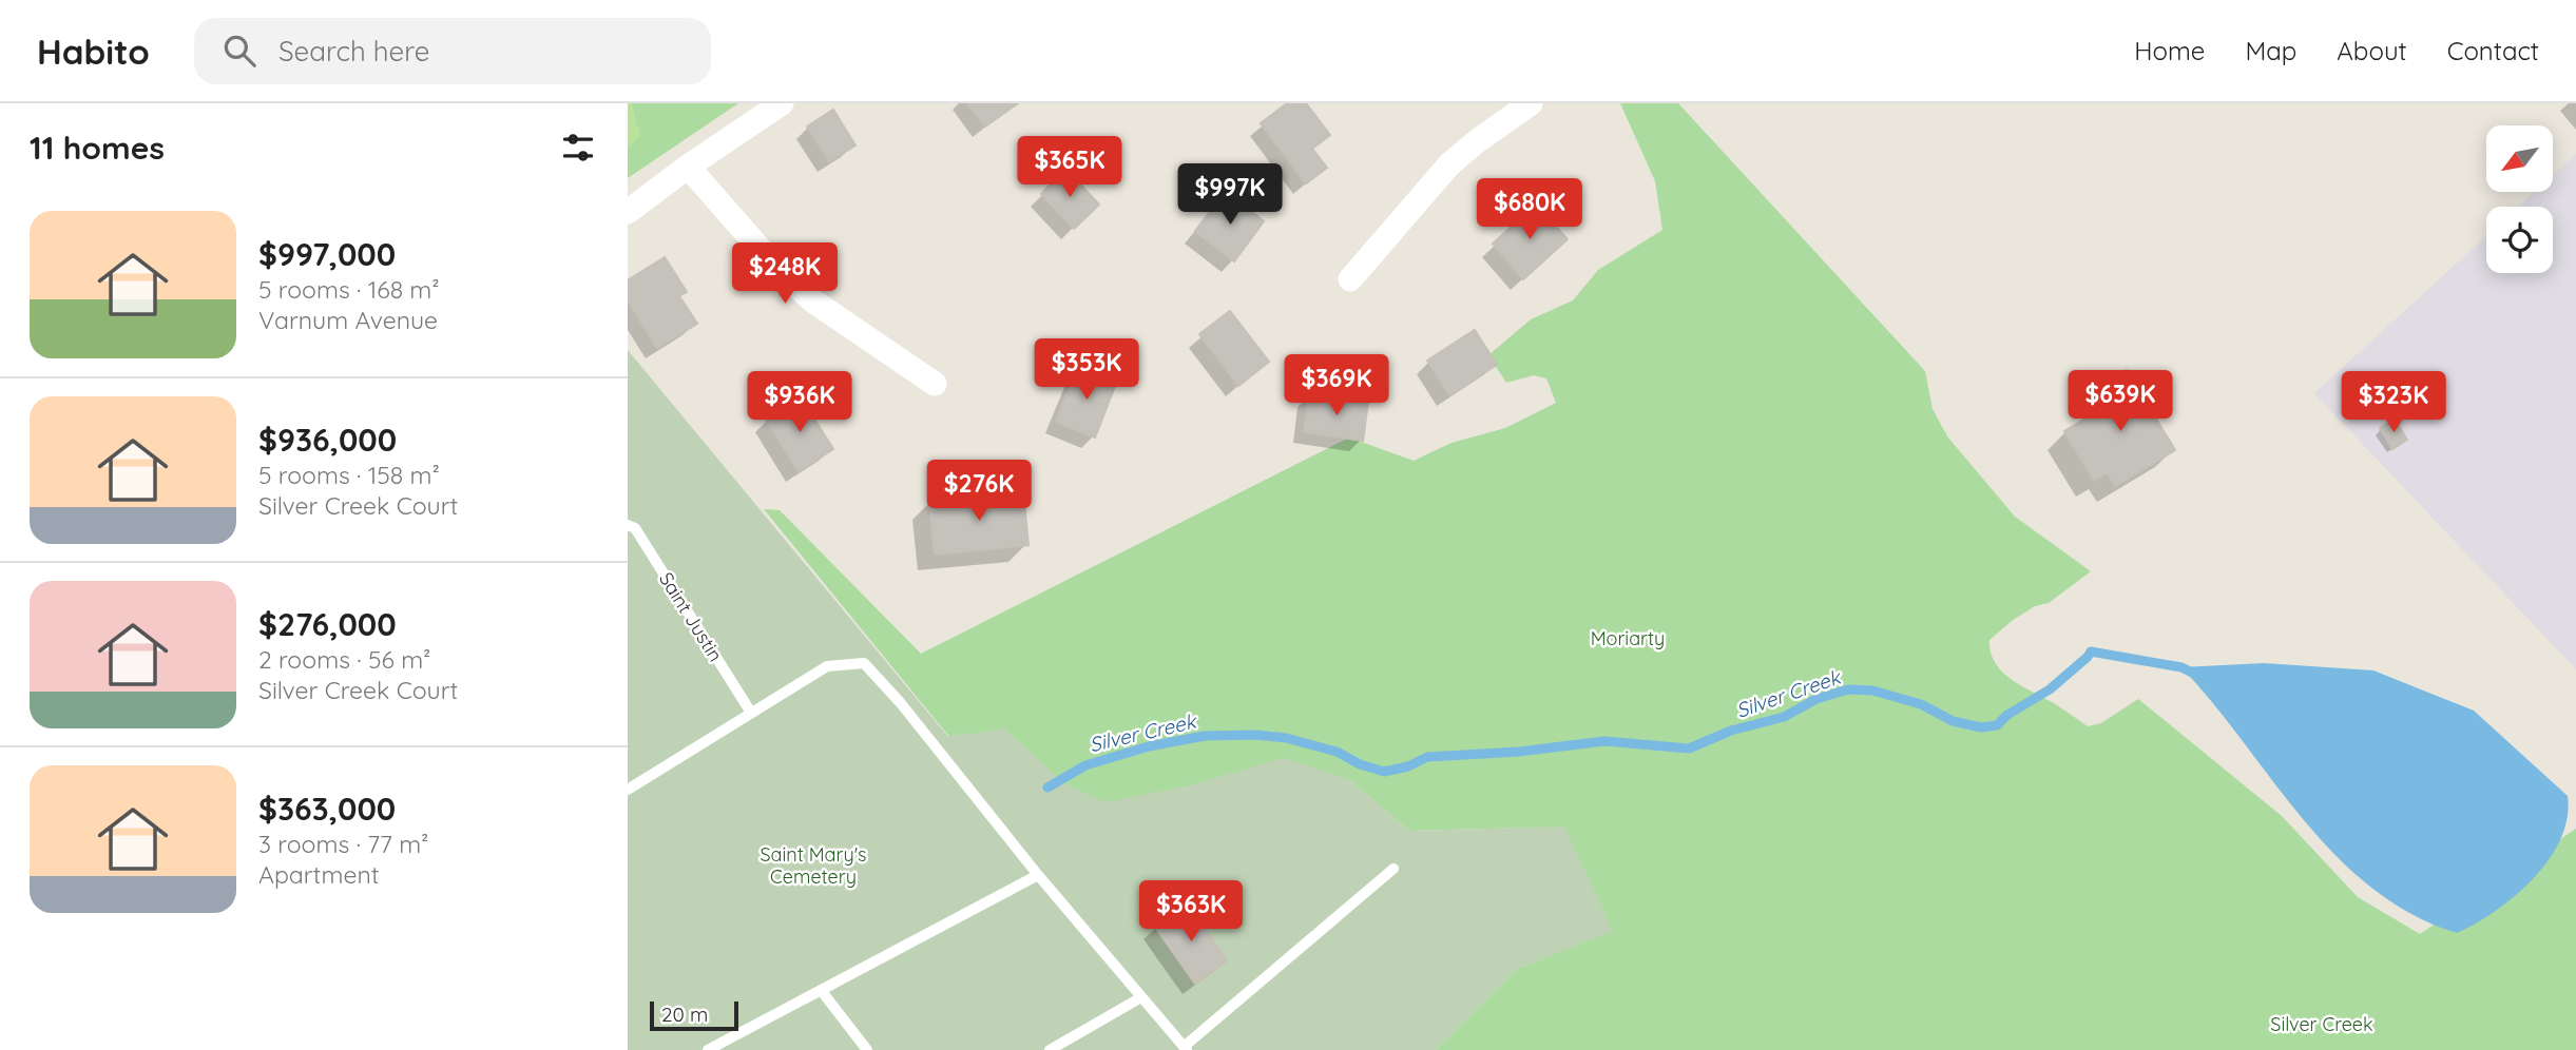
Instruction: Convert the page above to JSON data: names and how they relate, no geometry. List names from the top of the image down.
{
  "streets": {
    "lane": ["Saint Justin"]
  },
  "water": ["Silver Creek"],
  "parks": ["Moriarty", "Saint Mary's Cemetery", "Silver Creek"],
  "scale_bar": "20 m",
  "north": "bottom left",
  "page": {
    "header": "Habito",
    "search": "Search here",
    "nav": [
      "Home",
      "Map",
      "About",
      "Contact"
    ],
    "heading": "11 homes",
    "price": [
      "$365K",
      "$997K",
      "$680K",
      "$248K",
      "$353K",
      "$369K",
      "$639K",
      "$936K",
      "$323K",
      "$276K",
      "$363K"
    ],
    "list": [
      {
        "name": "$997,000",
        "note": "5 rooms · 168 m² · Varnum Avenue"
      },
      {
        "name": "$936,000",
        "note": "5 rooms · 158 m² · Silver Creek Court"
      },
      {
        "name": "$276,000",
        "note": "2 rooms · 56 m² · Silver Creek Court"
      },
      {
        "name": "$363,000",
        "note": "3 rooms · 77 m² · Apartment"
      }
    ],
    "scale": "20 m"
  }
}
